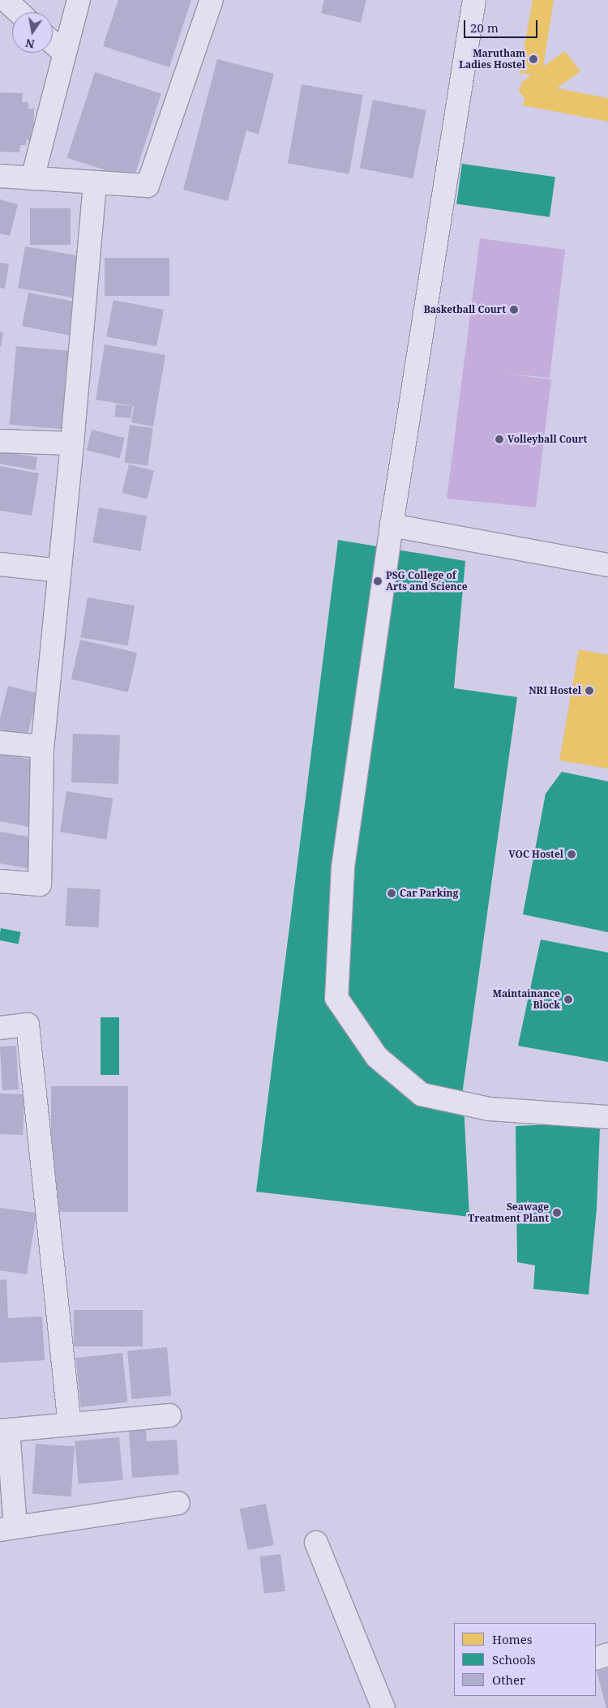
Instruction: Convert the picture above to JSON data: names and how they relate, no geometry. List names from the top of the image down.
{
  "places": [
    "Marutham Ladies Hostel",
    "Basketball Court",
    "Volleyball Court",
    "PSG College of Arts and Science",
    "NRI Hostel",
    "VOC Hostel",
    "Car Parking",
    "Maintainance Block",
    "Seawage Treatment Plant"
  ],
  "legend": ["Homes", "Schools", "Other"],
  "scale_bar": "20 m",
  "north": "bottom"
}
